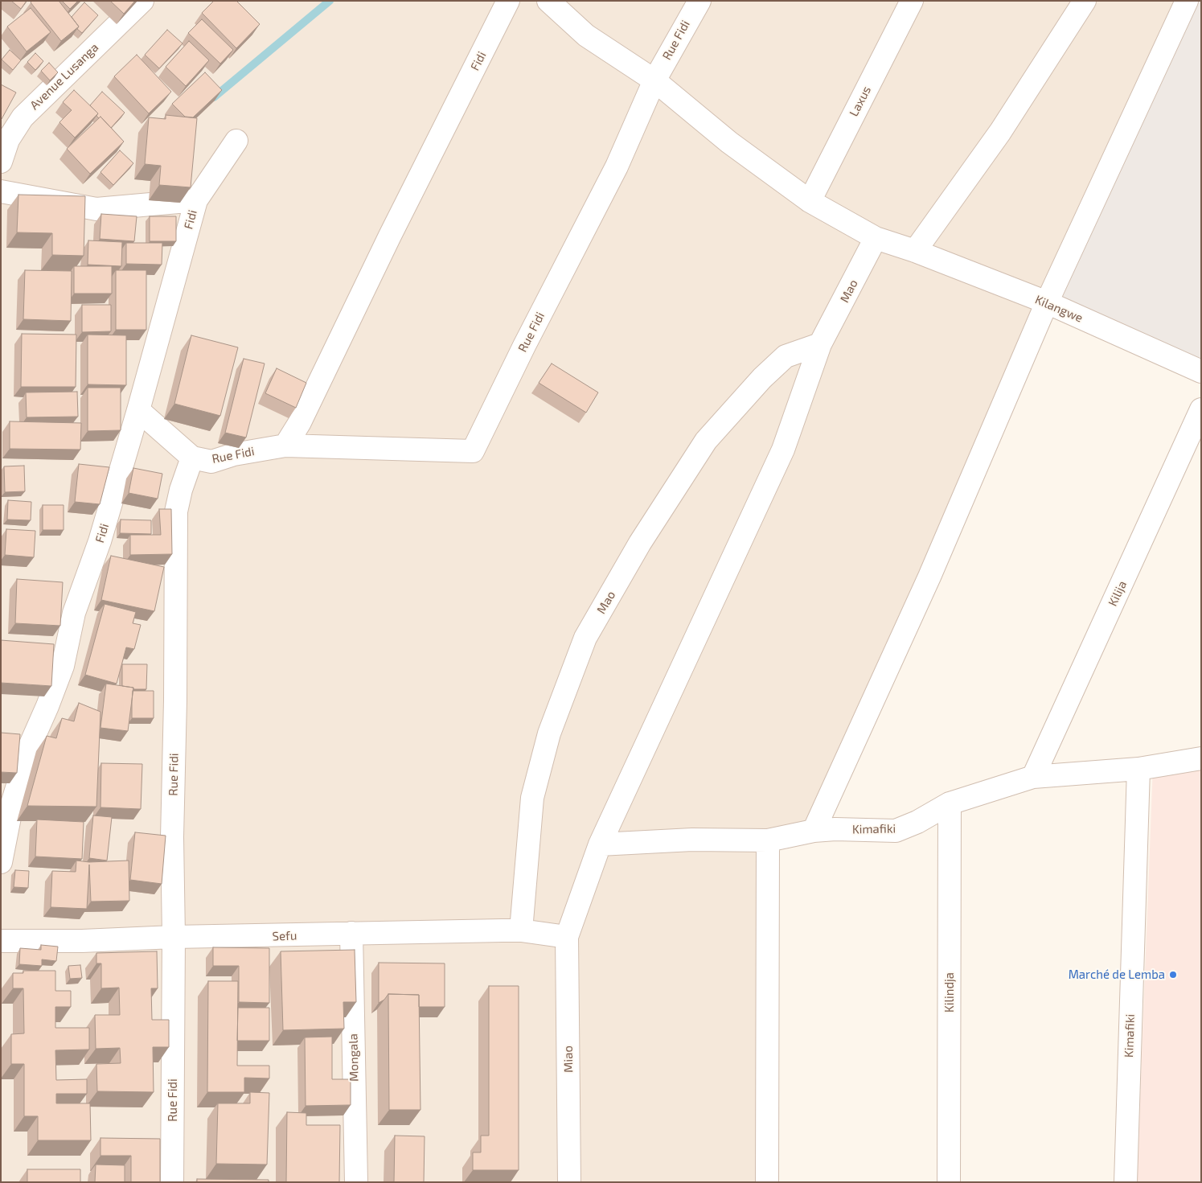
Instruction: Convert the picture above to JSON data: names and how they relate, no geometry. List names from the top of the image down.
{
  "streets": {
    "street": [
      "Rue Fidi",
      "Fidi",
      "Avenue Lusanga",
      "Laxus",
      "Mao",
      "Kilangwe",
      "Kilija",
      "Kimafiki",
      "Sefu",
      "Kilindja",
      "Mongala",
      "Miao"
    ]
  },
  "crossings": [
    ["Rue Fidi", "Fidi"],
    ["Rue Fidi", "Kilangwe"],
    ["Rue Fidi", "Sefu"],
    ["Laxus", "Kilangwe"],
    ["Mao", "Kilangwe"],
    ["Mao", "Kimafiki"],
    ["Mao", "Sefu"],
    ["Mao", "Miao"],
    ["Kilija", "Kimafiki"],
    ["Kimafiki", "Kilindja"],
    ["Sefu", "Mongala"],
    ["Sefu", "Miao"]
  ],
  "places": ["Marché de Lemba"]
}
